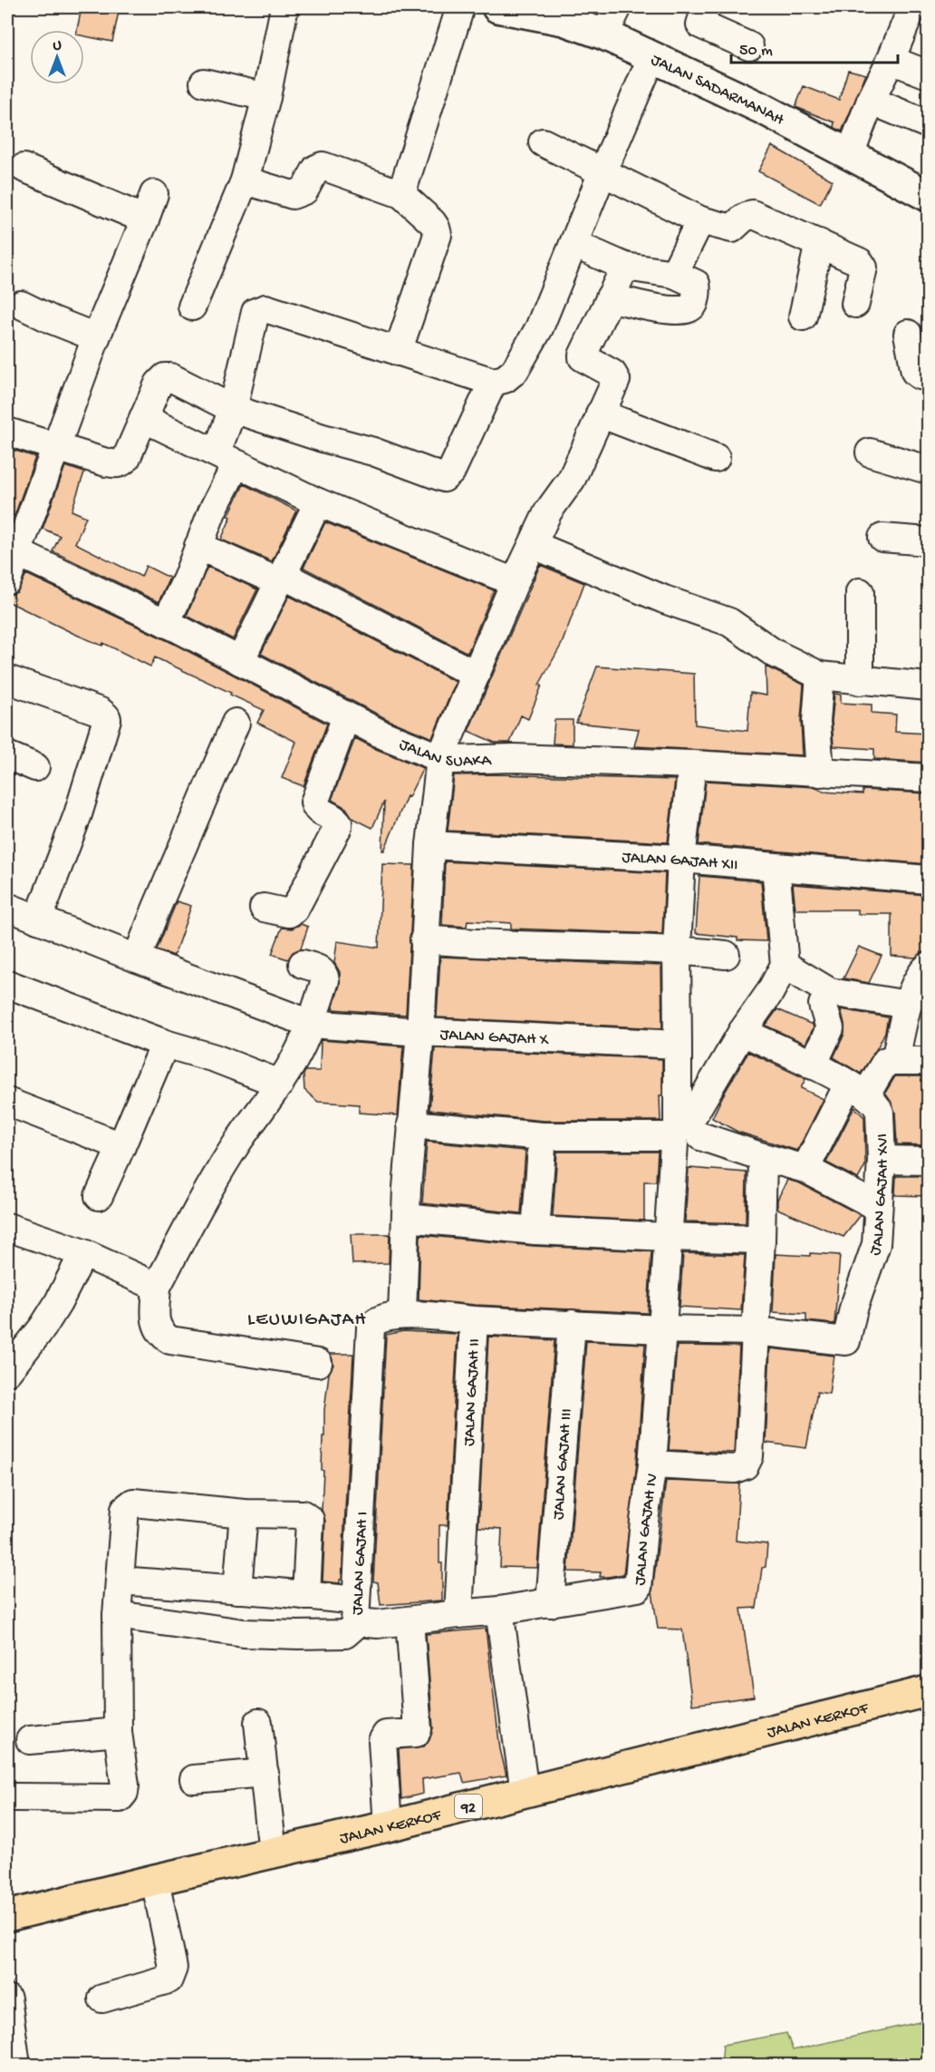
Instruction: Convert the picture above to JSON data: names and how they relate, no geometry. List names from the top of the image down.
{
  "streets": {
    "main road": ["JALAN SADARMANAH", "JALAN KERKOF", "92"],
    "street": [
      "JALAN SUAKA",
      "JALAN GAJAH XII",
      "JALAN GAJAH X",
      "JALAN GAJAH XVI",
      "JALAN GAJAH II",
      "JALAN GAJAH III",
      "JALAN GAJAH IV",
      "JALAN GAJAH I"
    ]
  },
  "crossings": [
    ["JALAN GAJAH XVI", "JALAN GAJAH II"],
    ["JALAN GAJAH II", "JALAN GAJAH III"],
    ["JALAN GAJAH II", "JALAN GAJAH IV"],
    ["JALAN GAJAH II", "JALAN GAJAH I"],
    ["JALAN GAJAH III", "JALAN GAJAH IV"]
  ],
  "districts": ["LEUWIGAJAH"],
  "scale_bar": "50 m",
  "north": "top"
}
